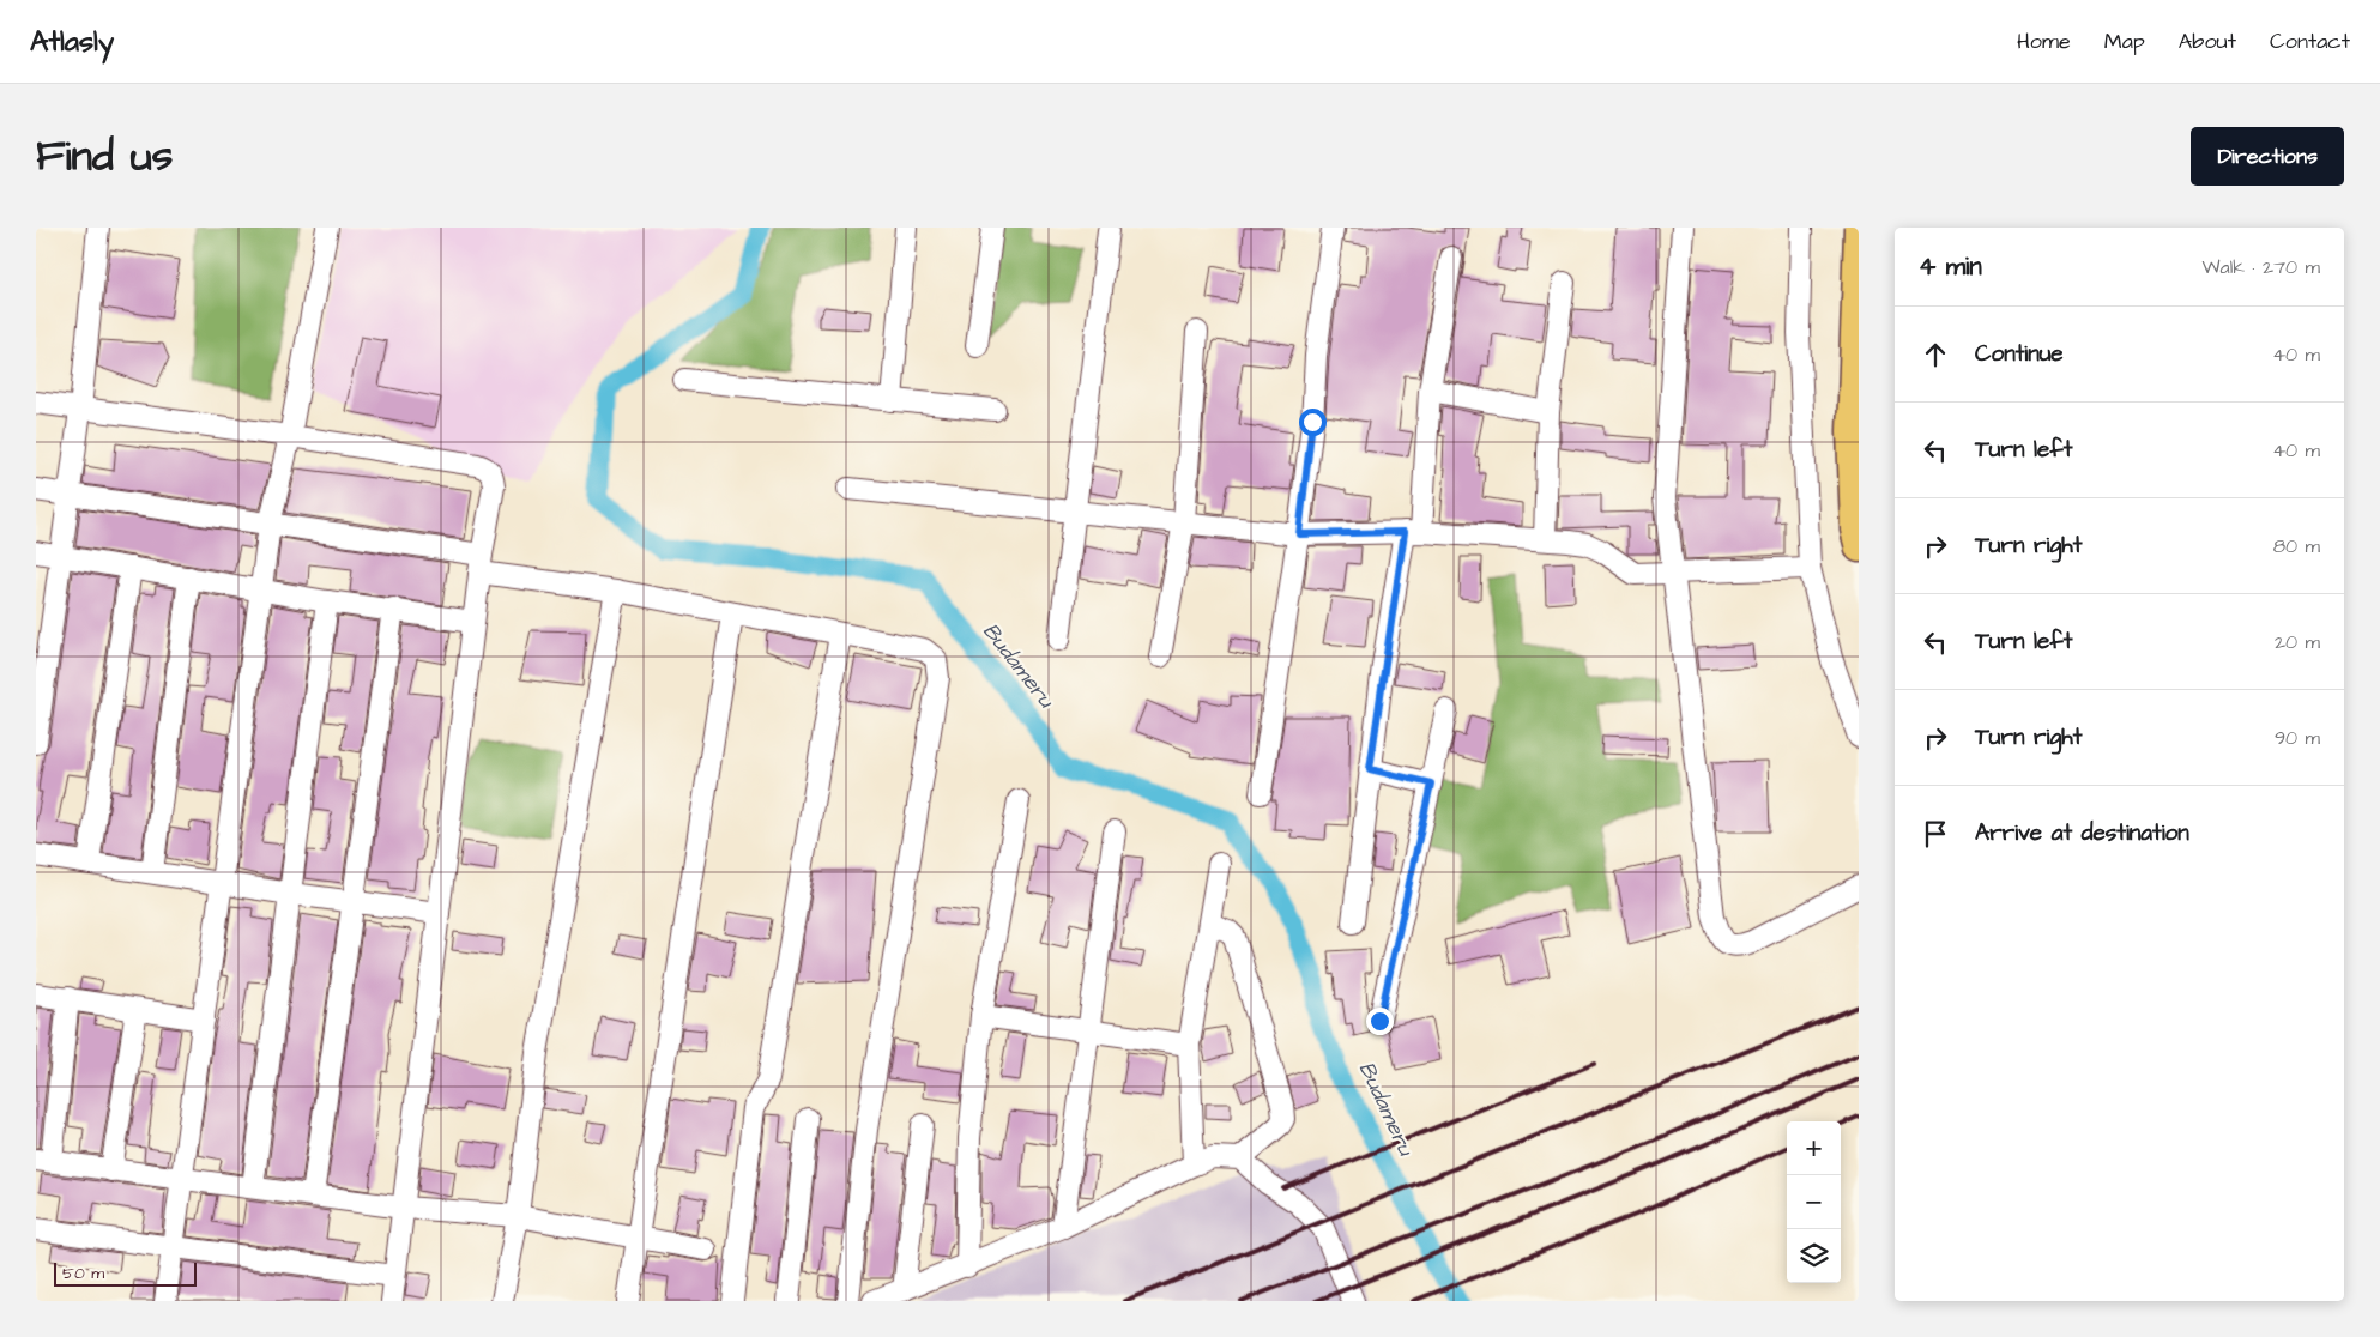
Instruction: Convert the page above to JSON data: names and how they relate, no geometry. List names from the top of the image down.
{
  "water": ["Budameru"],
  "scale_bar": "50 m",
  "page": {
    "header": "Atlasly",
    "nav": [
      "Home",
      "Map",
      "About",
      "Contact"
    ],
    "title": "Find us",
    "buttons": "Directions",
    "heading": ["4 min", "Walk · 270 m"],
    "list": [
      ["Continue", "40 m"],
      ["Turn left", "40 m"],
      ["Turn right", "80 m"],
      ["Turn left", "20 m"],
      ["Turn right", "90 m"],
      "Arrive at destination"
    ],
    "map_buttons": ["+", "−"],
    "scale": "50 m"
  }
}
